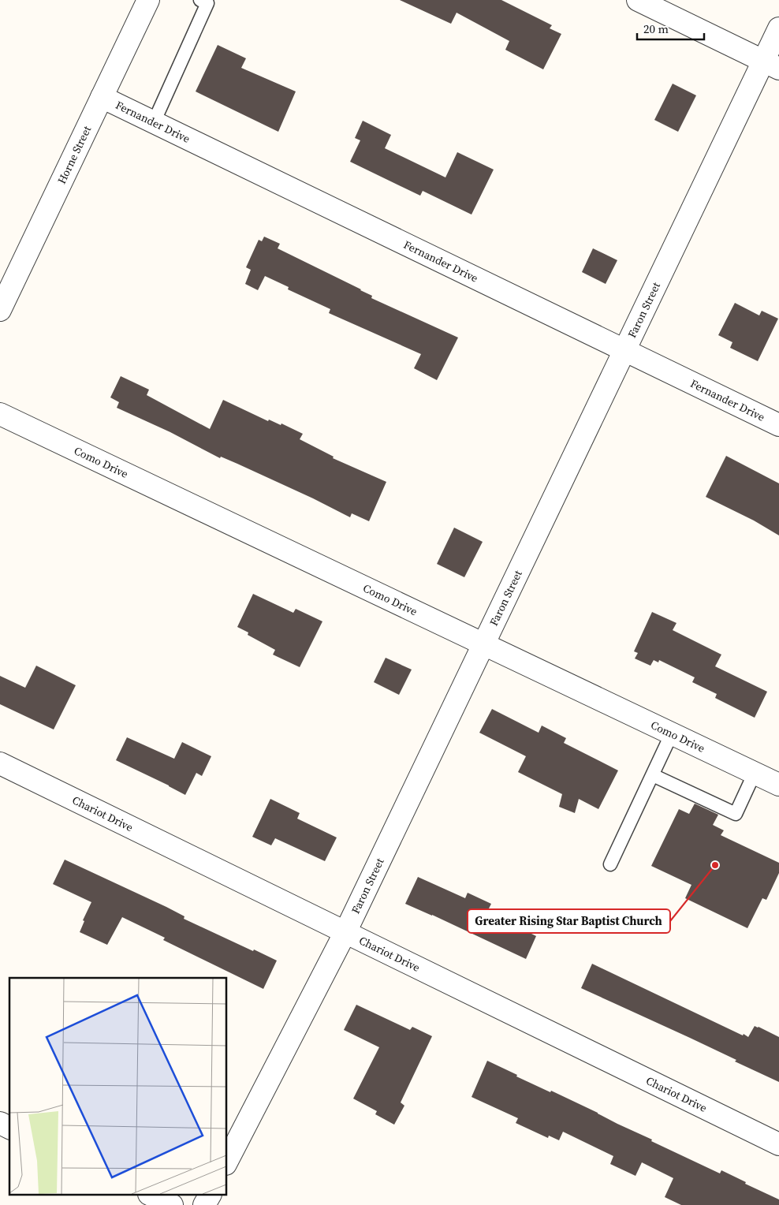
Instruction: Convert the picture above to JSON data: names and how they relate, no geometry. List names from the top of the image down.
{
  "streets": {
    "street": [
      "Fernander Drive",
      "Horne Street",
      "Faron Street",
      "Como Drive",
      "Chariot Drive"
    ]
  },
  "crossings": [
    ["Fernander Drive", "Horne Street"],
    ["Fernander Drive", "Faron Street"],
    ["Faron Street", "Como Drive"],
    ["Faron Street", "Chariot Drive"]
  ],
  "places": ["Greater Rising Star Baptist Church"],
  "scale_bar": "20 m"
}
